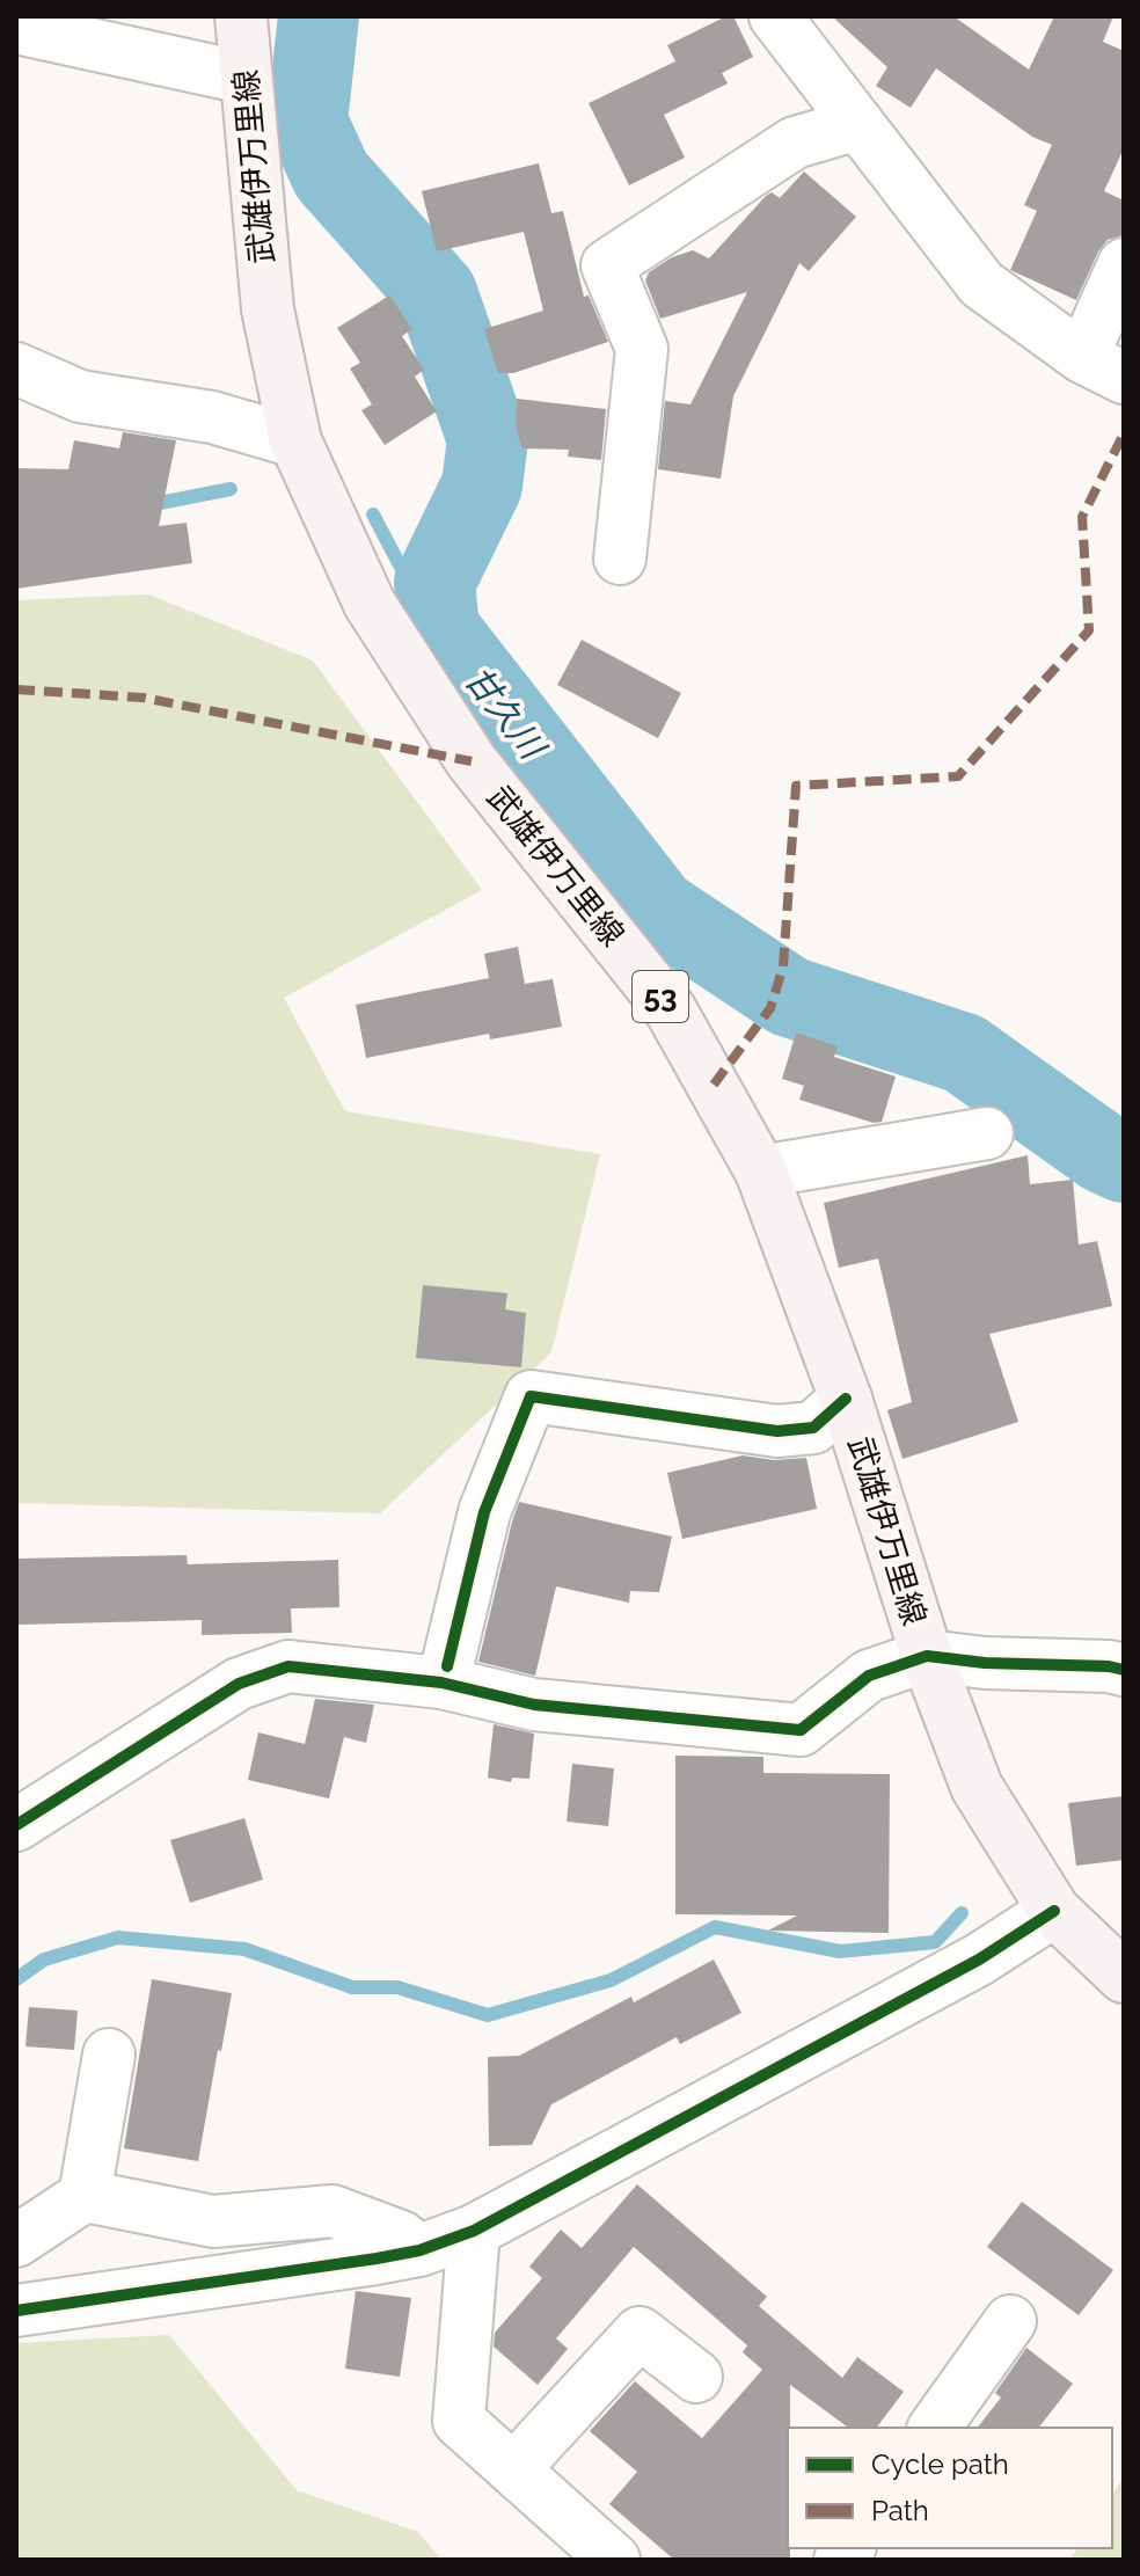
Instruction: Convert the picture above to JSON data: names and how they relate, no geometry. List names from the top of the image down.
{
  "streets": {
    "main road": ["武雄伊万里線", "53"]
  },
  "water": ["甘久川"],
  "legend": ["Cycle path", "Path"]
}
